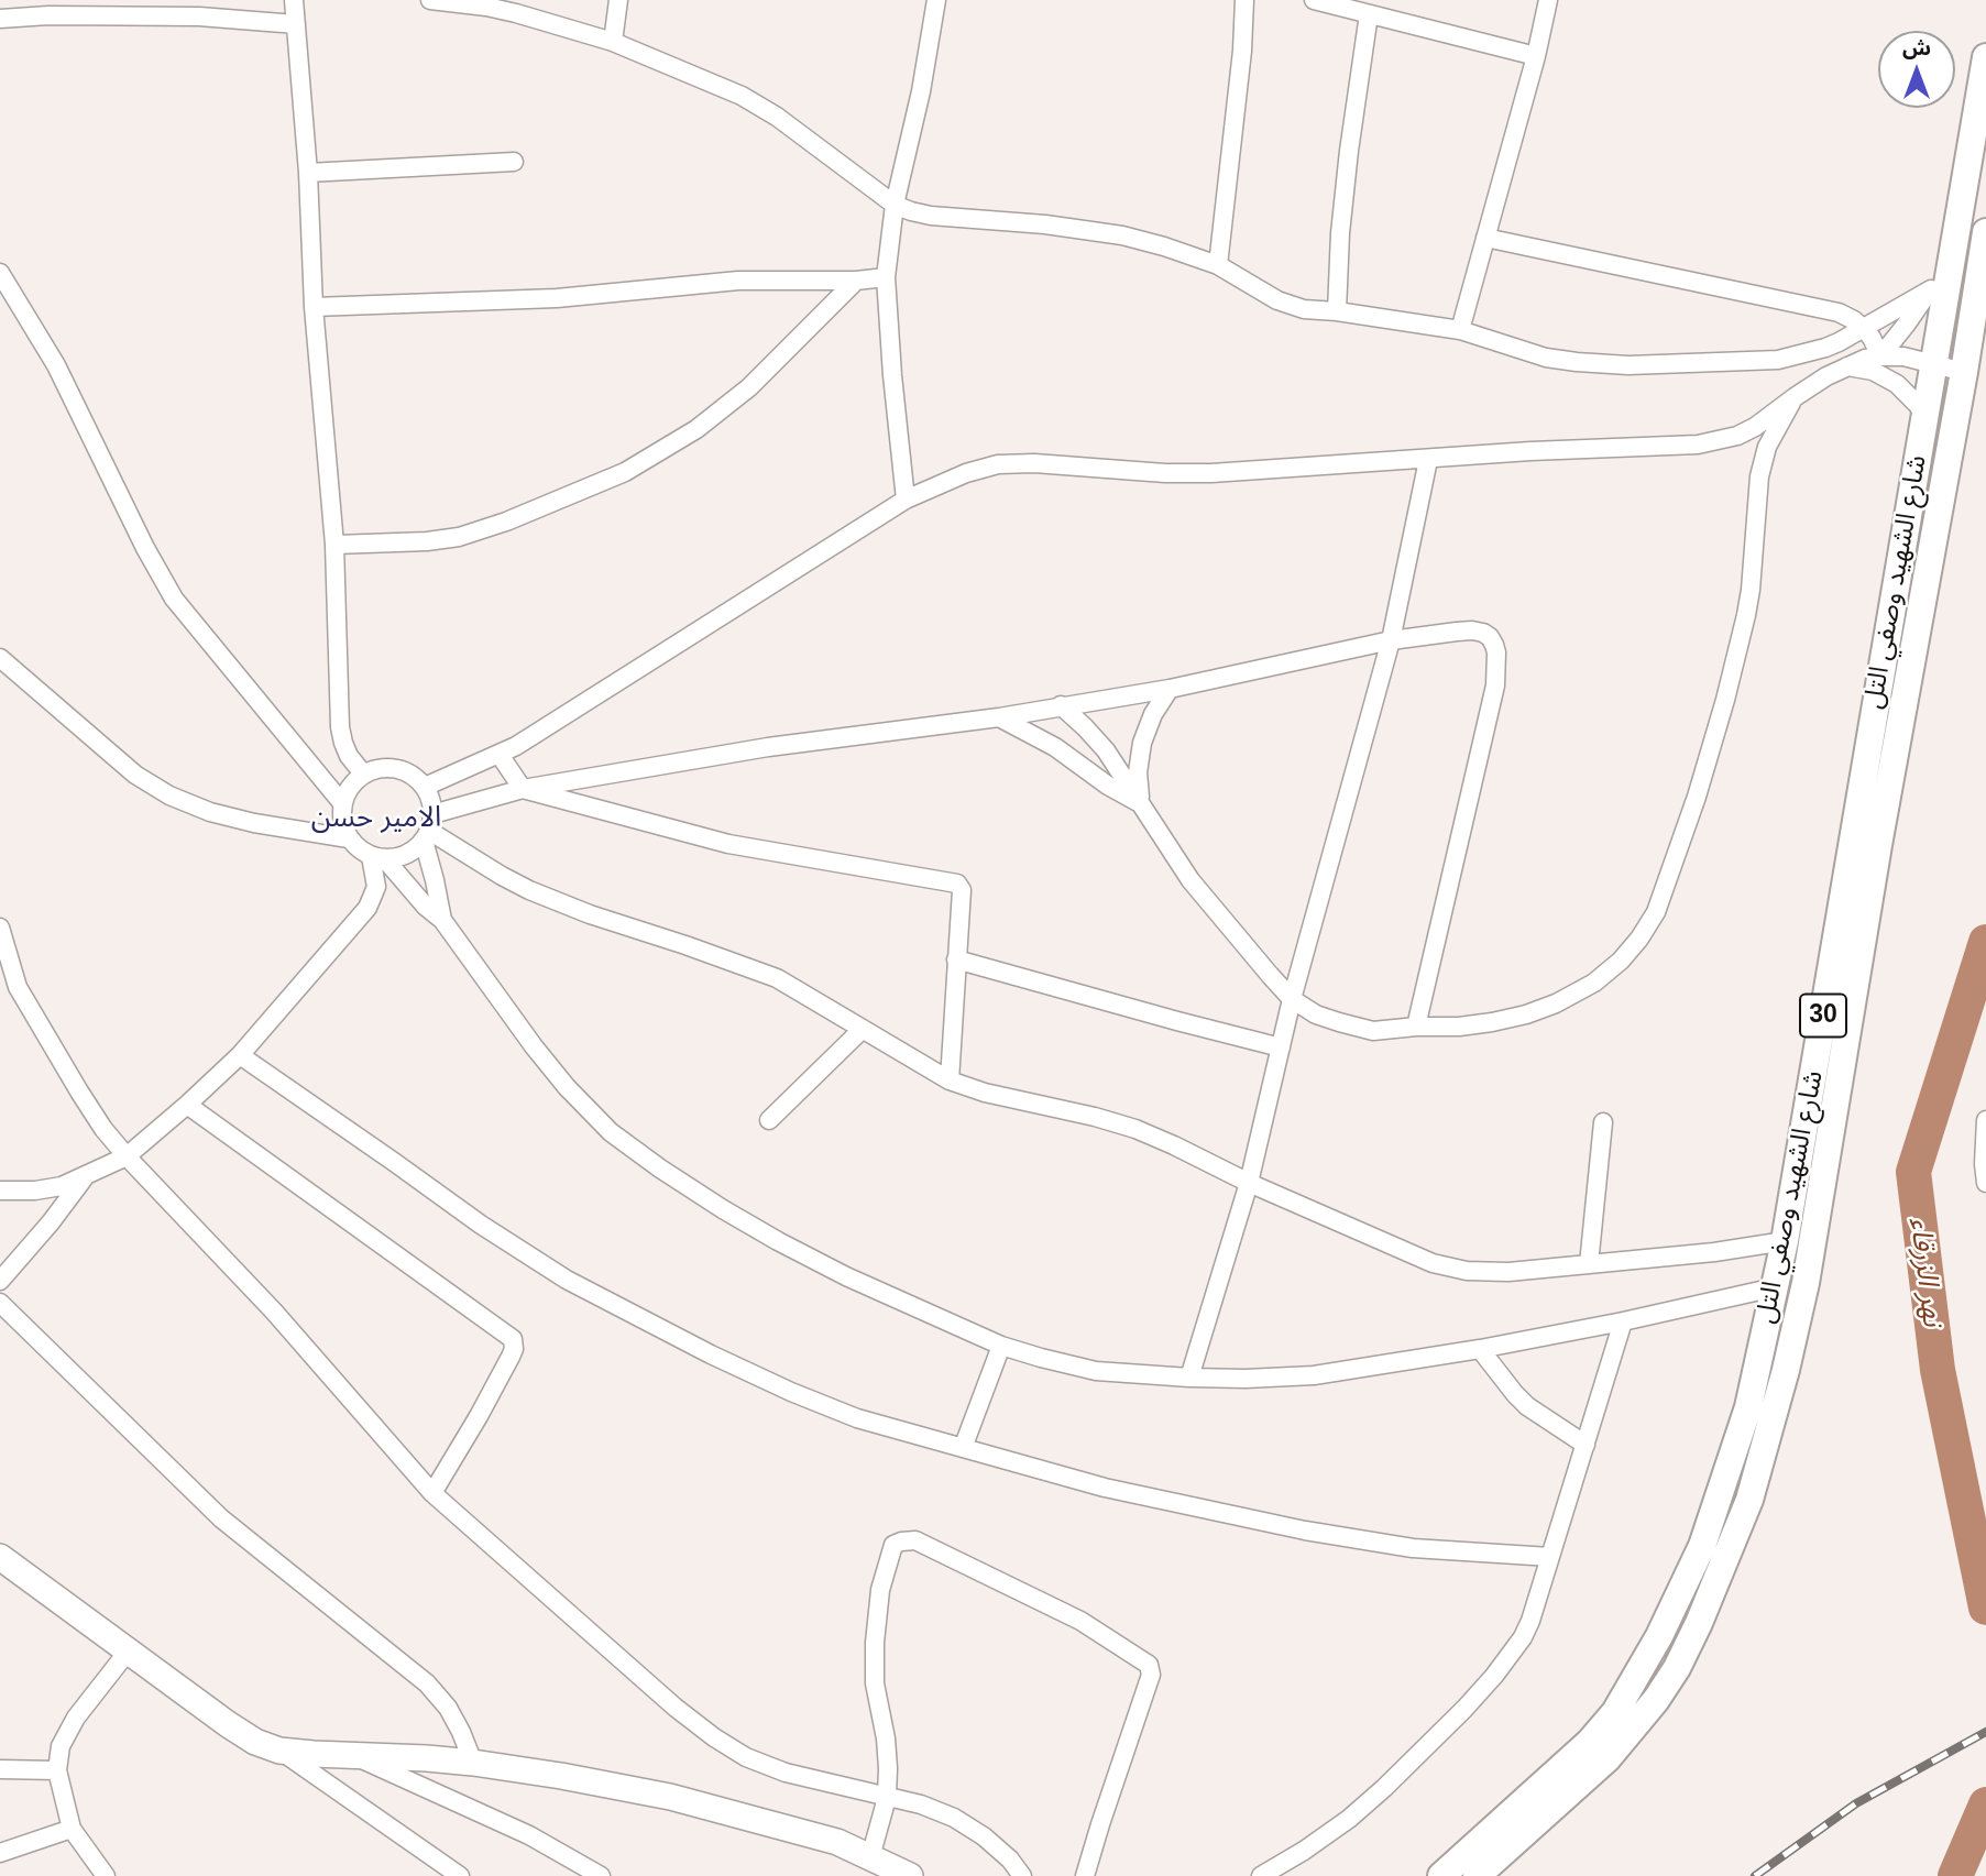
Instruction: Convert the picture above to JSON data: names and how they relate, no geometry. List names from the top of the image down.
{
  "streets": {
    "main road": ["شارع الشهيد وصفي التل", "30"]
  },
  "districts": ["الامير حسن"],
  "water": ["نهر الزرقاء"],
  "north": "top"
}
